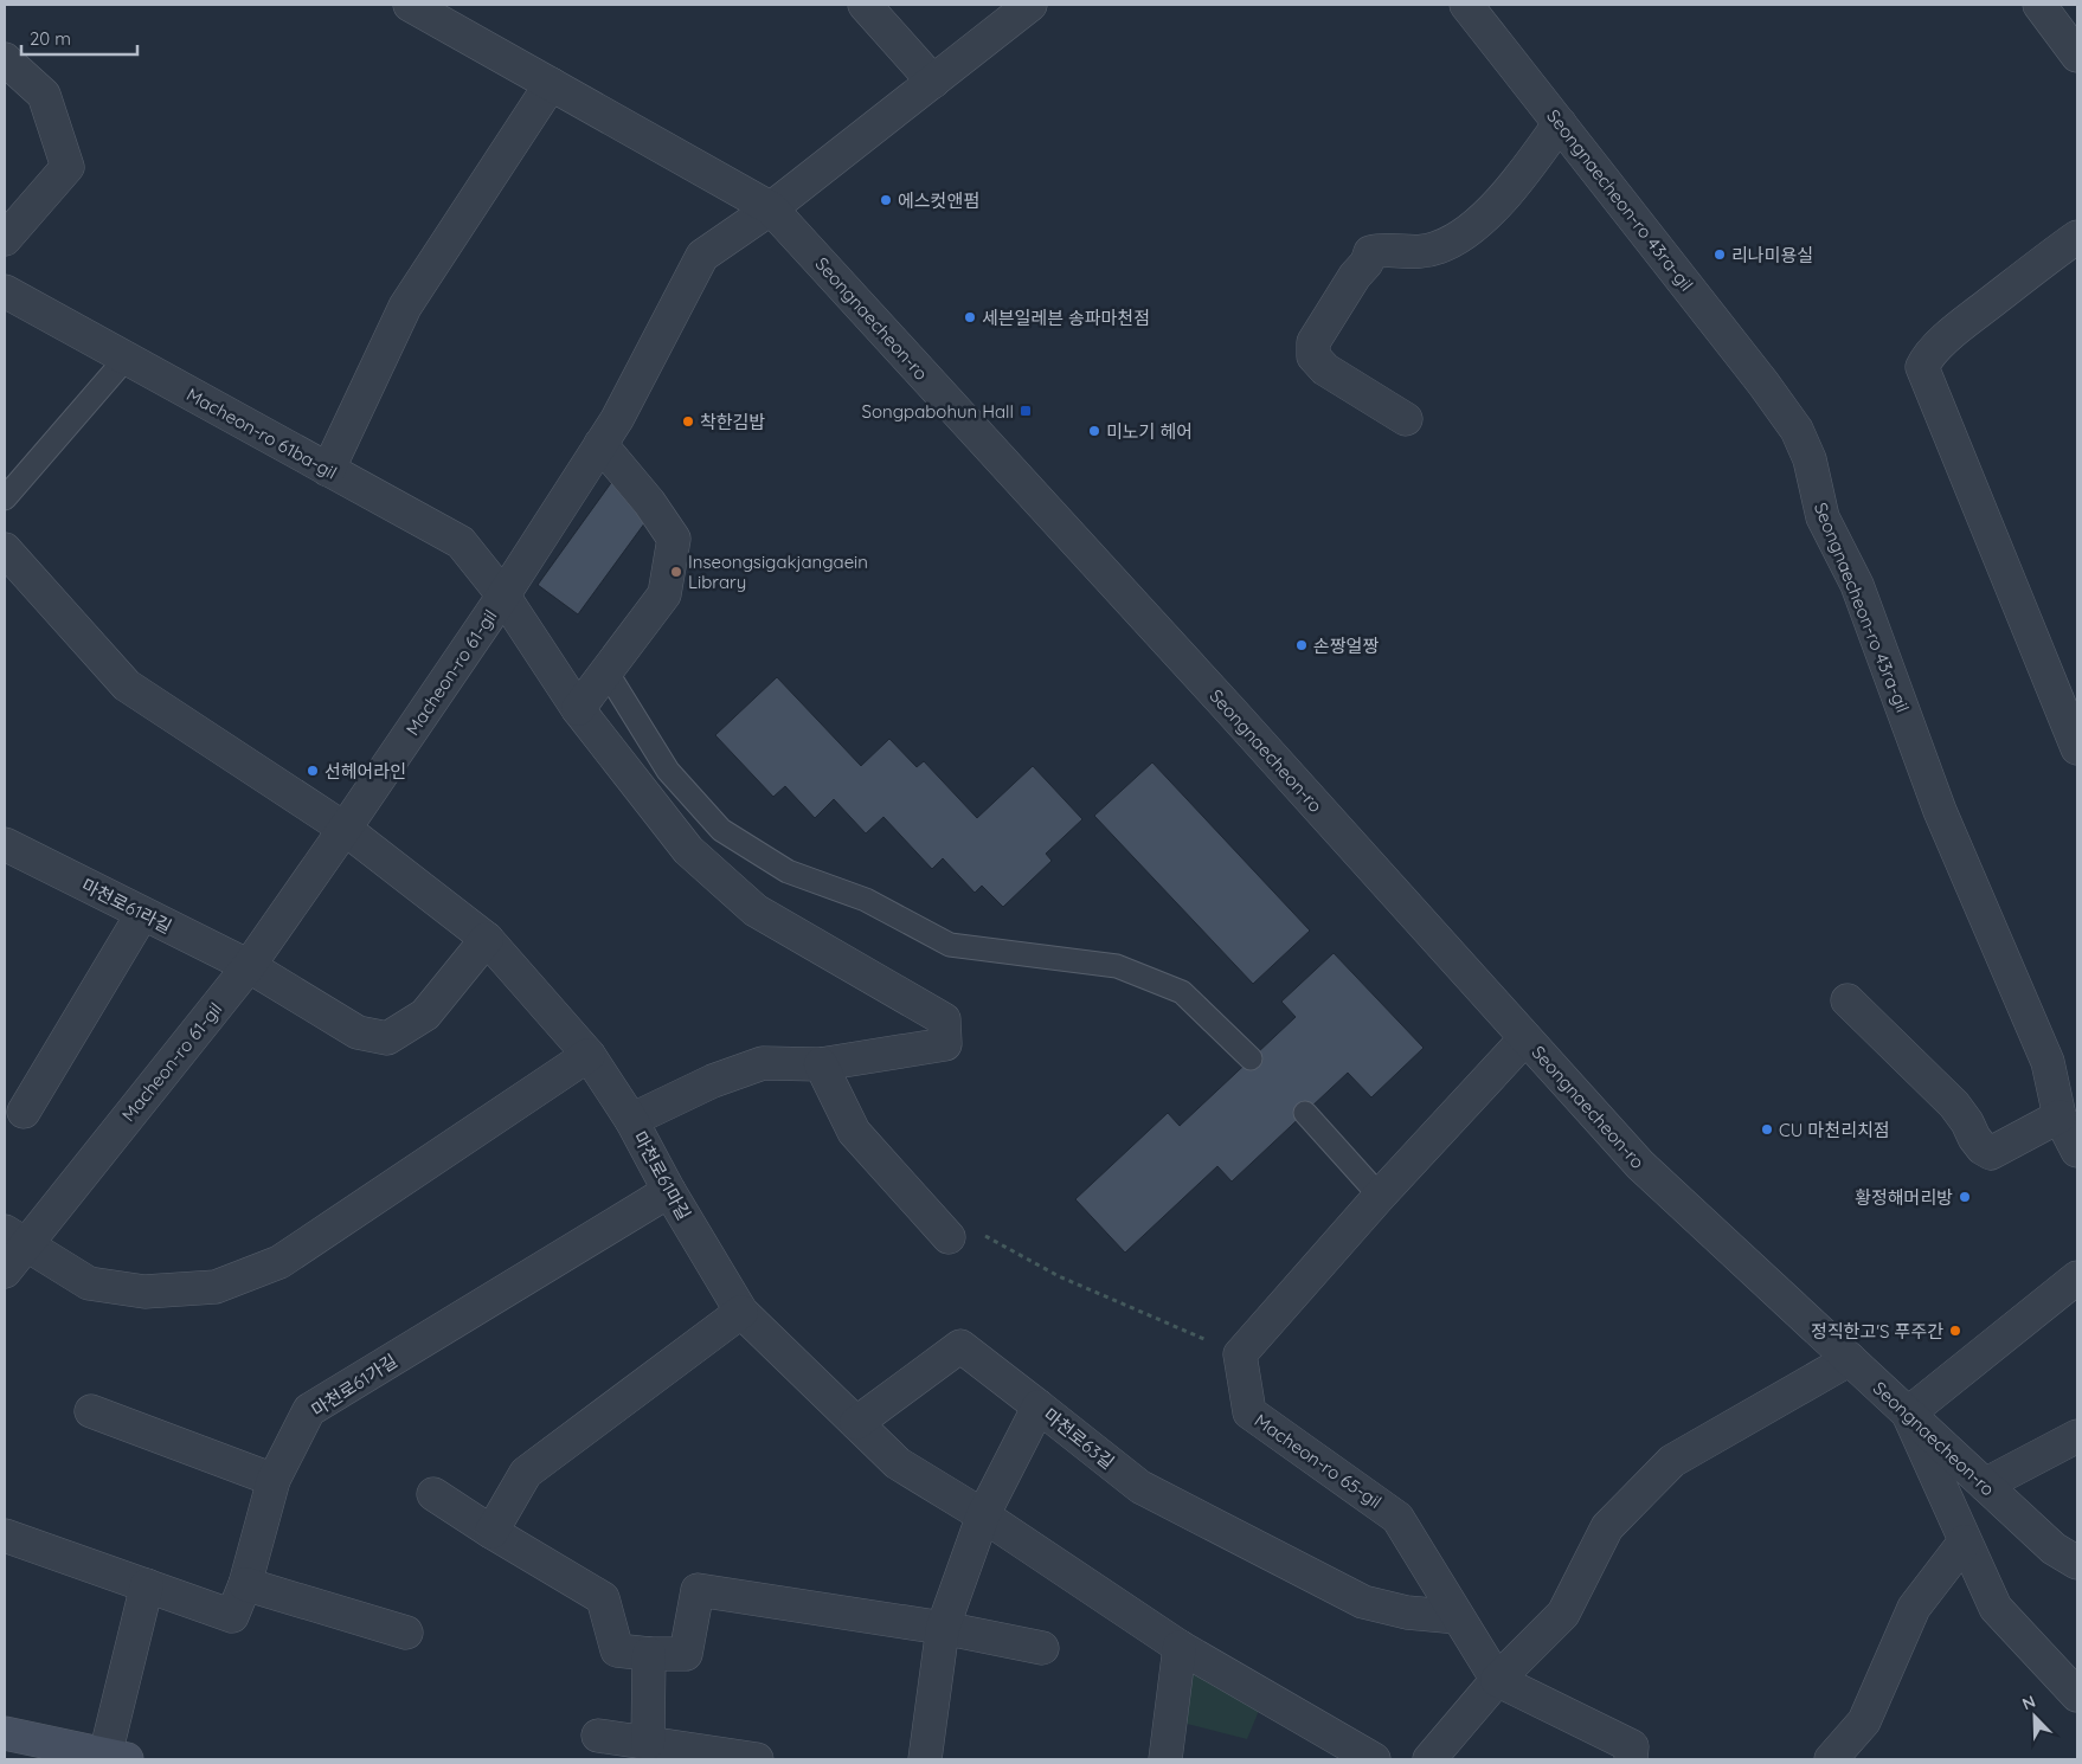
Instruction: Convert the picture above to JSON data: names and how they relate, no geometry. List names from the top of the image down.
{
  "streets": {
    "street": [
      "Seongnaecheon-ro 43ra-gil",
      "Seongnaecheon-ro",
      "Macheon-ro 61ba-gil",
      "Macheon-ro 61-gil",
      "마천로61라길",
      "마천로61마길",
      "마천로61가길",
      "마천로63길",
      "Macheon-ro 65-gil"
    ]
  },
  "crossings": [
    ["Seongnaecheon-ro", "Macheon-ro 61-gil"],
    ["Macheon-ro 61ba-gil", "Macheon-ro 61-gil"],
    ["Macheon-ro 61-gil", "마천로61라길"],
    ["Macheon-ro 61-gil", "마천로61마길"],
    ["마천로61라길", "마천로61마길"],
    ["마천로61마길", "마천로61가길"],
    ["마천로61마길", "마천로63길"],
    ["마천로63길", "Macheon-ro 65-gil"]
  ],
  "places": {
    "other": [
      "에스컷앤펌",
      "리나미용실",
      "세븐일레븐 송파마천점",
      "착한김밥",
      "미노기 헤어",
      "Inseongsigakjangaein Library",
      "손짱얼짱",
      "선헤어라인",
      "CU 마천리치점",
      "황정해머리방",
      "정직한고'S 푸주간"
    ],
    "transit": ["Songpabohun Hall"]
  },
  "scale_bar": "20 m",
  "north": "top left"
}
